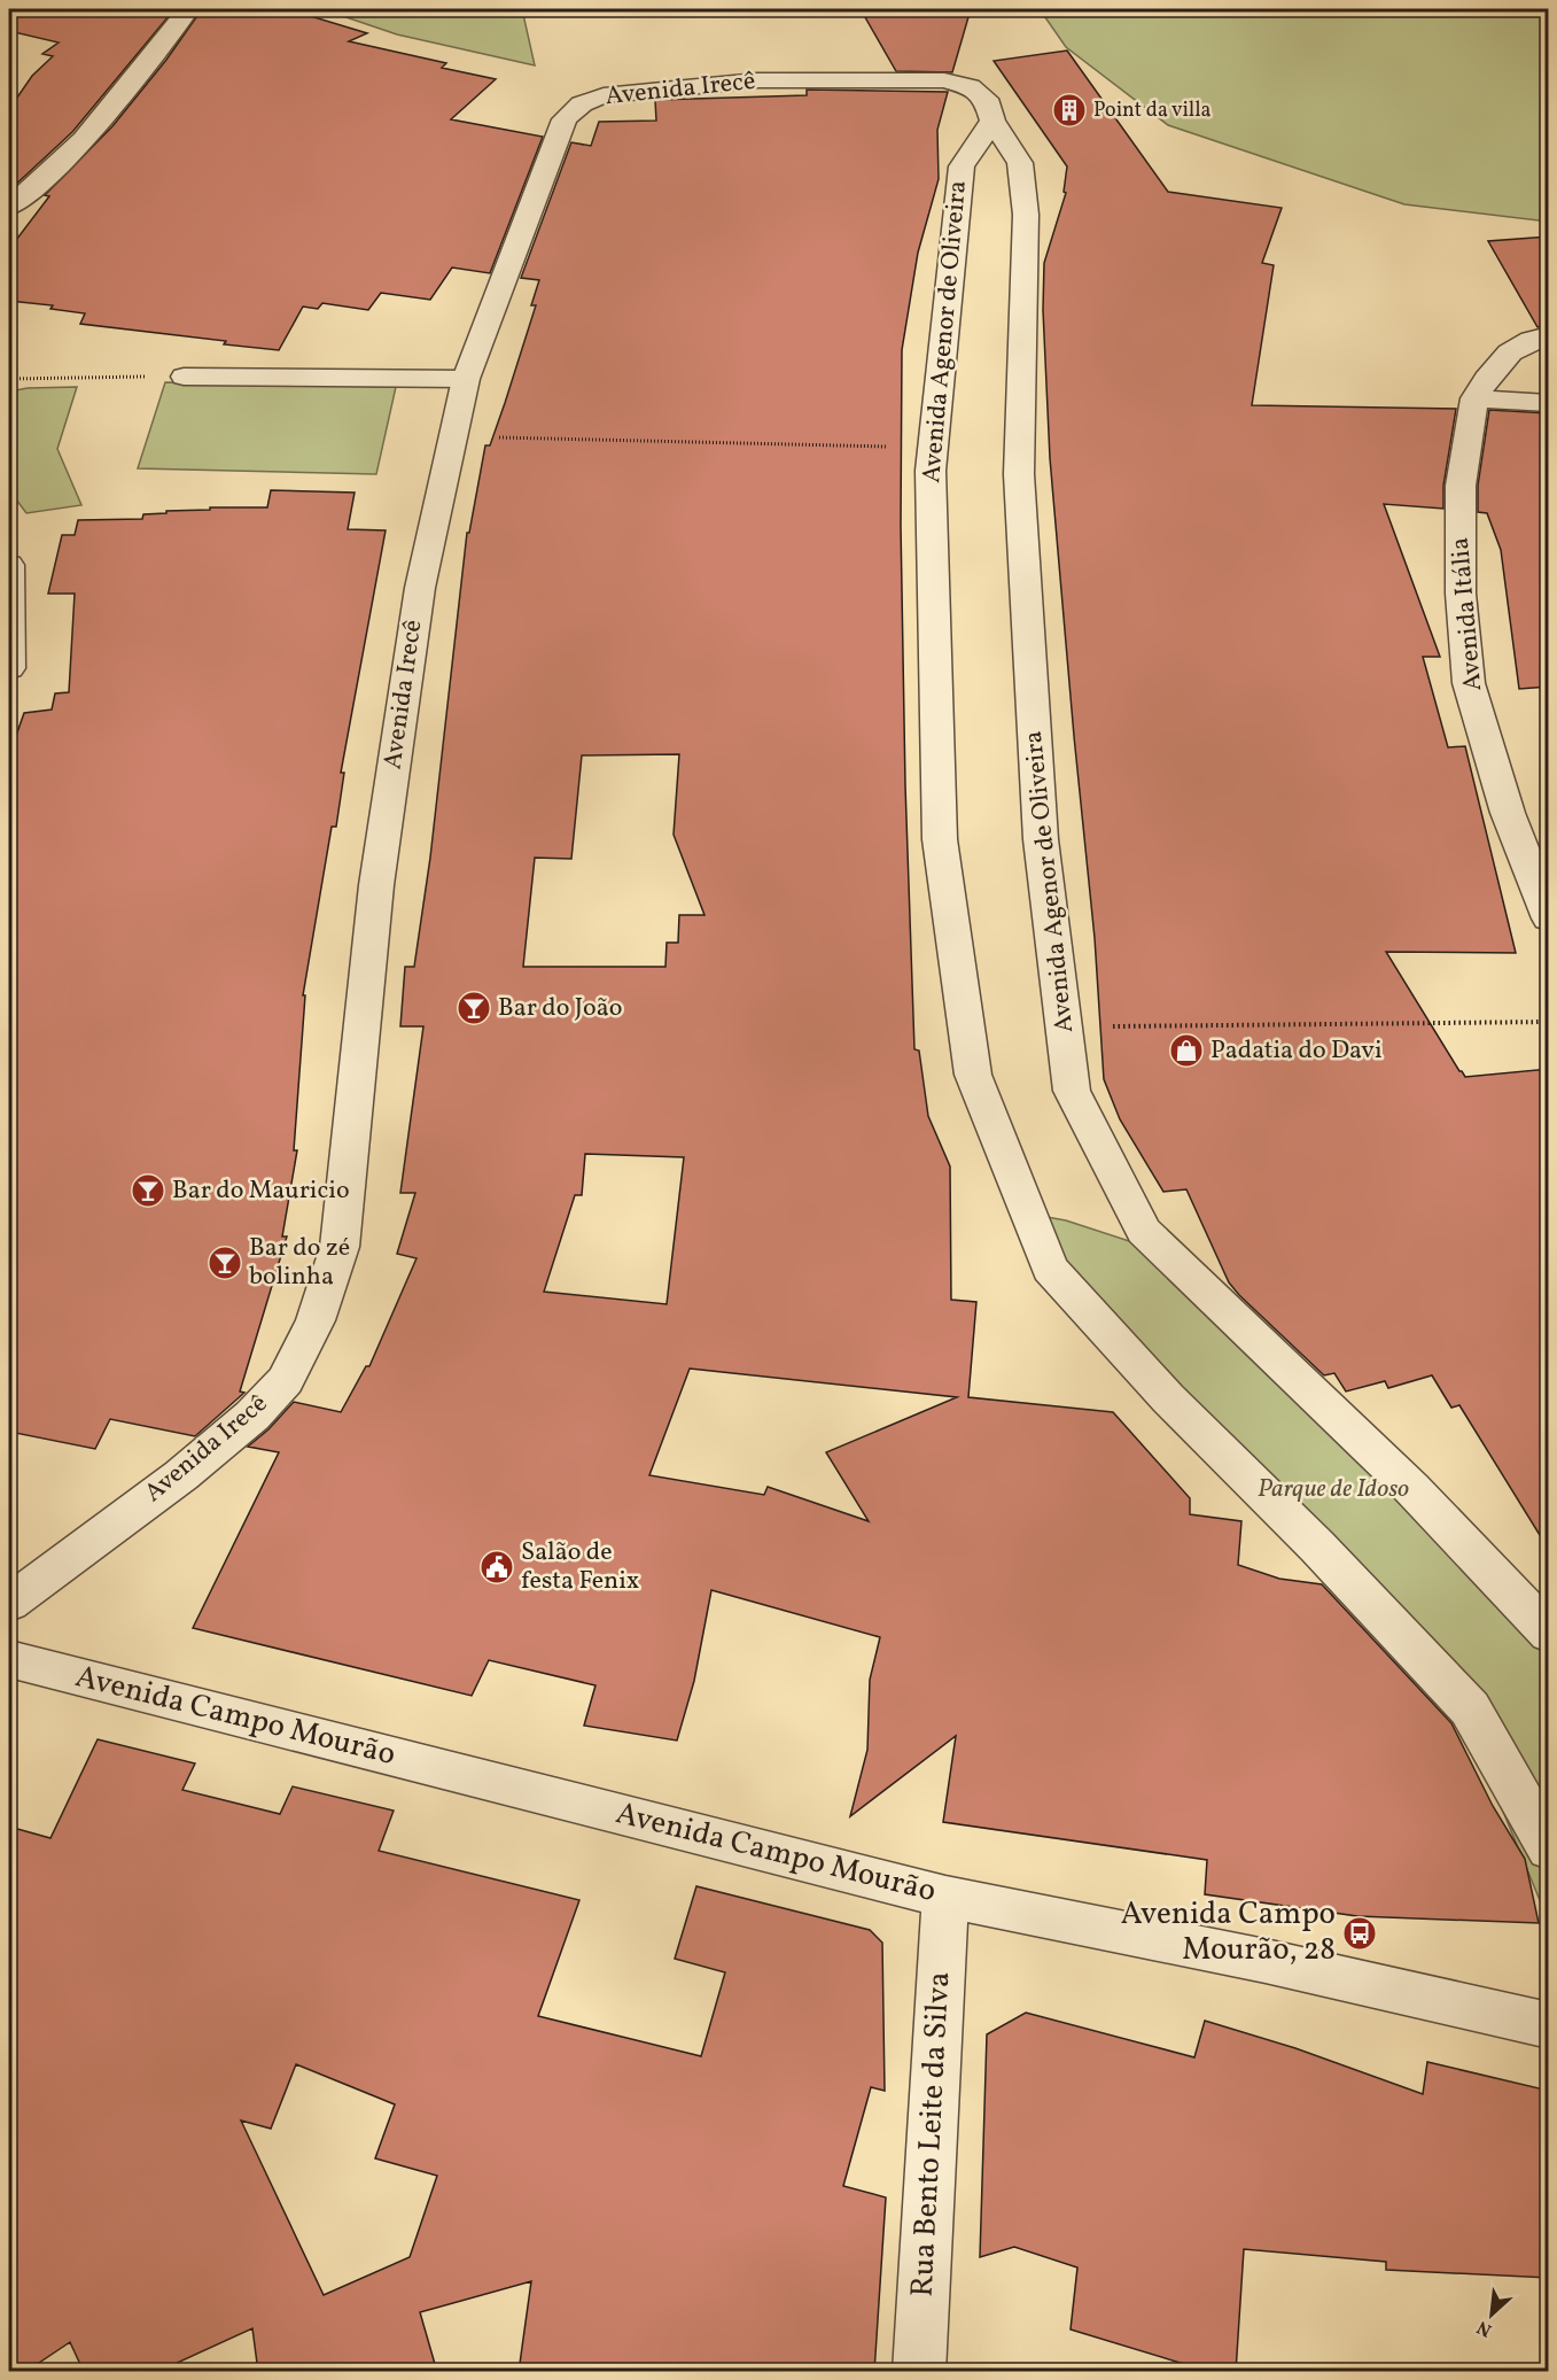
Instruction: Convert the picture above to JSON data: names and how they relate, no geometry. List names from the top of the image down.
{
  "streets": {
    "street": [
      "Avenida Irecê",
      "Avenida Agenor de Oliveira",
      "Avenida Itália",
      "Avenida Campo Mourão",
      "Rua Bento Leite da Silva"
    ]
  },
  "crossings": [
    ["Avenida Irecê", "Avenida Agenor de Oliveira"],
    ["Avenida Campo Mourão", "Rua Bento Leite da Silva"]
  ],
  "parks": ["Parque de Idoso"],
  "places": {
    "building": ["Point da villa"],
    "bar": ["Bar do João", "Bar do Mauricio", "Bar do zé bolinha"],
    "shop": ["Padatia do Davi"],
    "public building": ["Salão de festa Fenix"],
    "bus stop": ["Avenida Campo Mourão, 28"]
  },
  "north": "bottom left"
}
